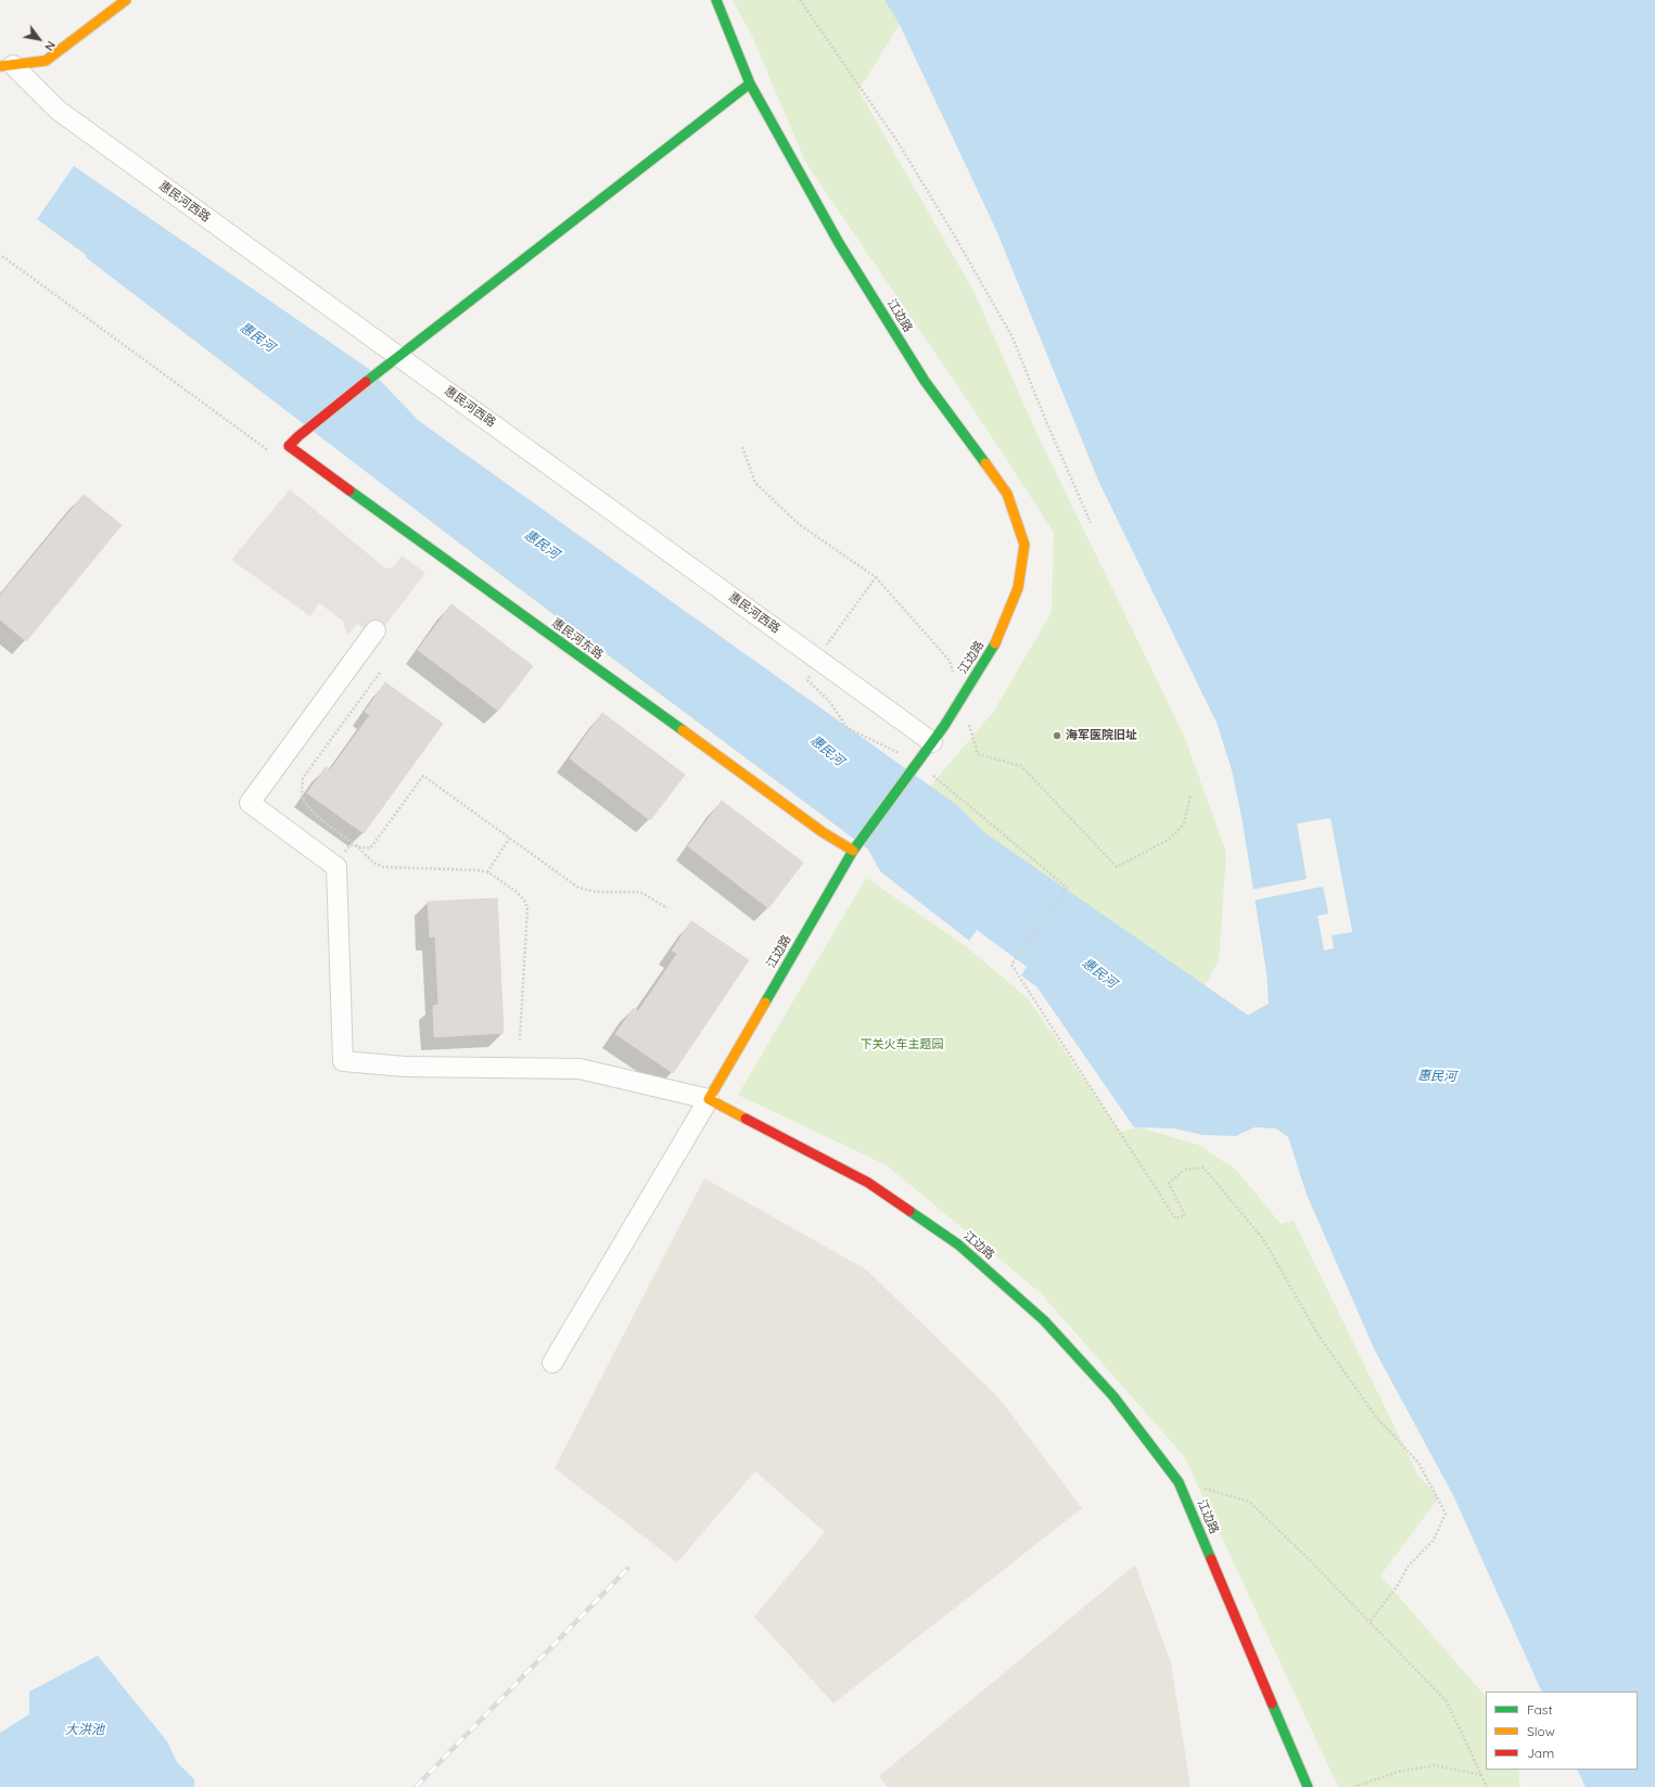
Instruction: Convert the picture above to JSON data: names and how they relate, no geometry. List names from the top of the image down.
{
  "streets": {
    "street": ["惠民河西路", "江边路", "惠民河东路"]
  },
  "crossings": [
    ["惠民河西路", "惠民河东路"],
    ["江边路", "惠民河东路"]
  ],
  "water": ["惠民河", "大洪池"],
  "parks": ["下关火车主题园"],
  "places": ["海军医院旧址"],
  "legend": ["Fast", "Slow", "Jam"],
  "north": "bottom right"
}
